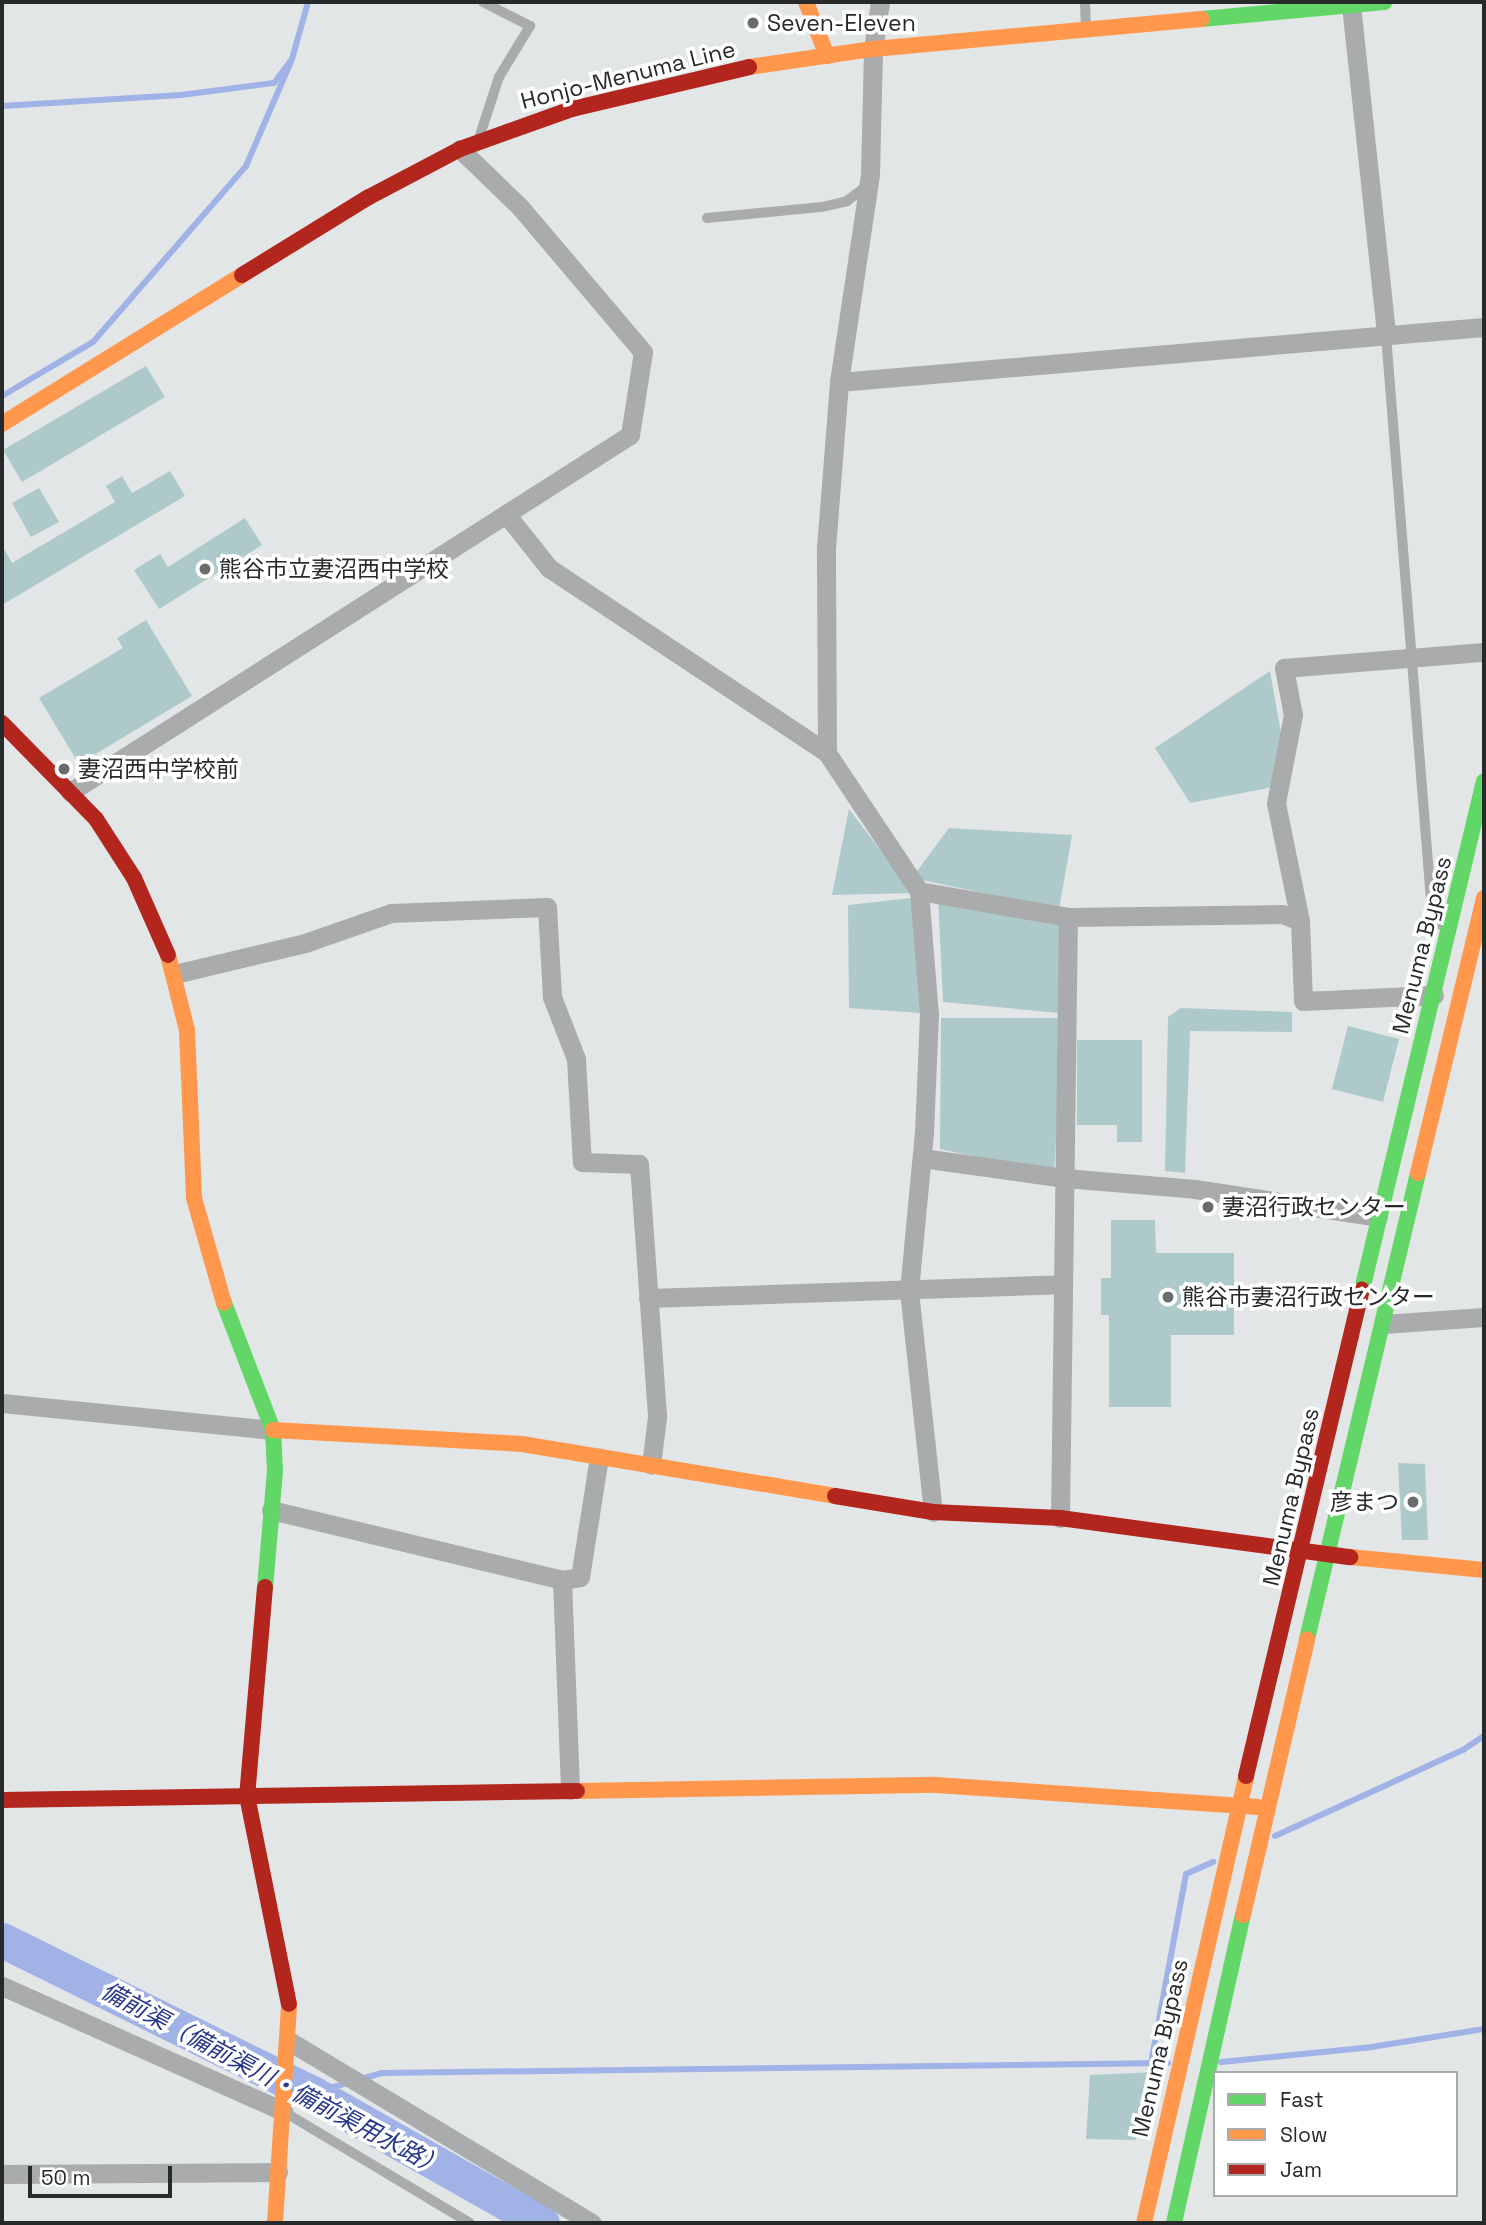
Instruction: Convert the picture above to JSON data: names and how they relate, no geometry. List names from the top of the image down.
{
  "streets": {
    "main road": ["Honjo-Menuma Line", "Menuma Bypass"]
  },
  "water": ["備前渠（備前渠川・備前渠用水路）"],
  "places": [
    "Seven-Eleven",
    "熊谷市立妻沼西中学校",
    "妻沼西中学校前",
    "妻沼行政センター",
    "熊谷市妻沼行政センター",
    "彦まつ"
  ],
  "legend": ["Fast", "Slow", "Jam"],
  "scale_bar": "50 m"
}
